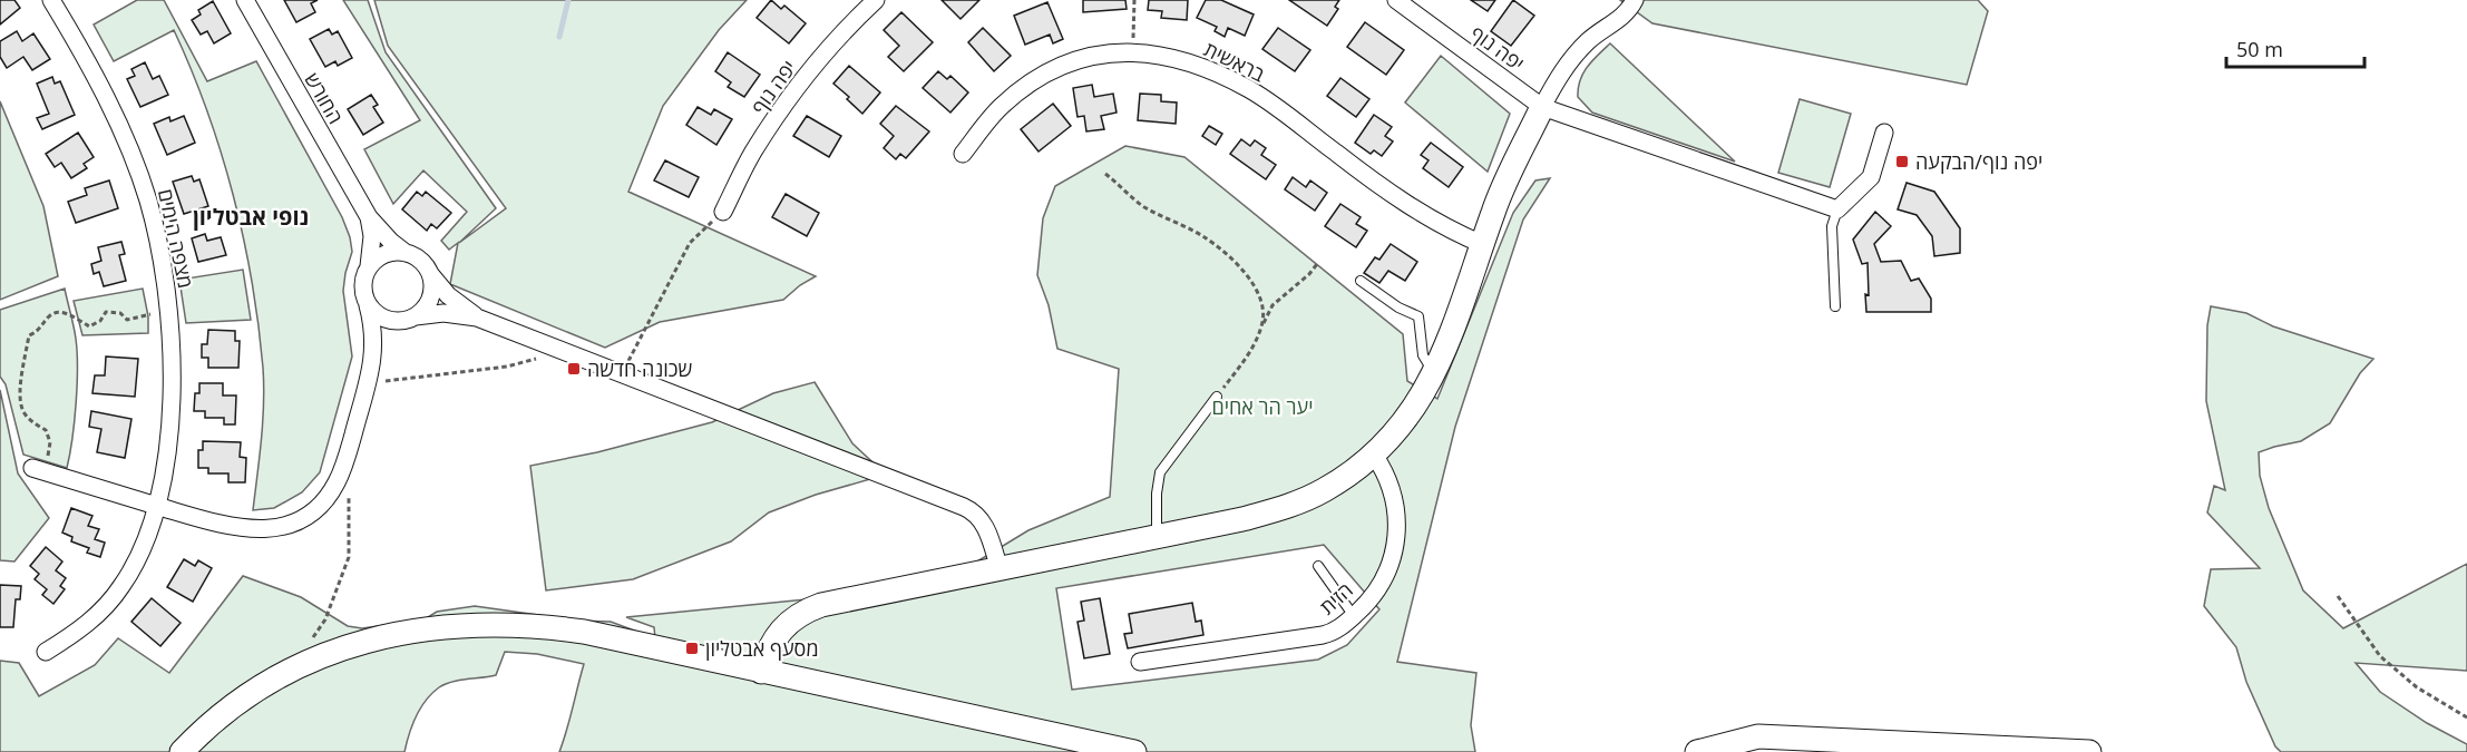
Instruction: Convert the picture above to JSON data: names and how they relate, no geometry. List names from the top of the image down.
{
  "streets": {
    "street": [
      "יפה נוף",
      "בראשית",
      "החורש",
      "מצפה הימים",
      "הזית"
    ]
  },
  "districts": ["נופי אבטליון"],
  "parks": ["יער הר אחים"],
  "places": {
    "transit": ["יפה נוף/הבקעה", "שכונה חדשה", "מסעף אבטליון"]
  },
  "scale_bar": "50 m"
}
